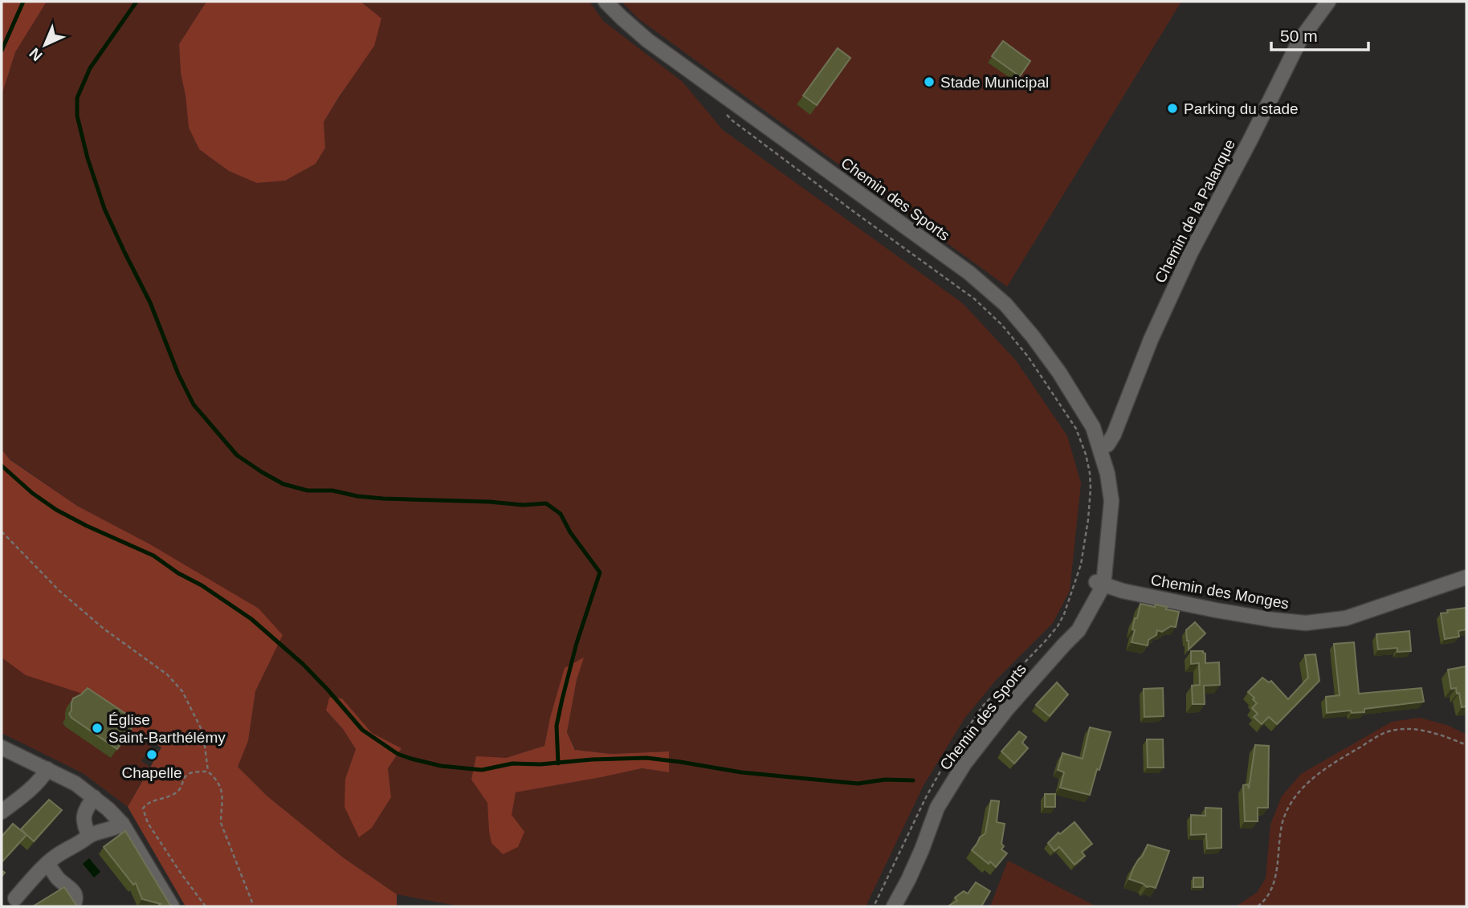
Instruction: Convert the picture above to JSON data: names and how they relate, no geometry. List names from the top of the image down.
{
  "streets": {
    "street": ["Chemin des Sports", "Chemin de la Palanque", "Chemin des Monges"]
  },
  "crossings": [
    ["Chemin des Sports", "Chemin des Monges"]
  ],
  "places": [
    "Stade Municipal",
    "Parking du stade",
    "Église Saint-Barthélémy",
    "Chapelle"
  ],
  "scale_bar": "50 m",
  "north": "bottom left"
}
